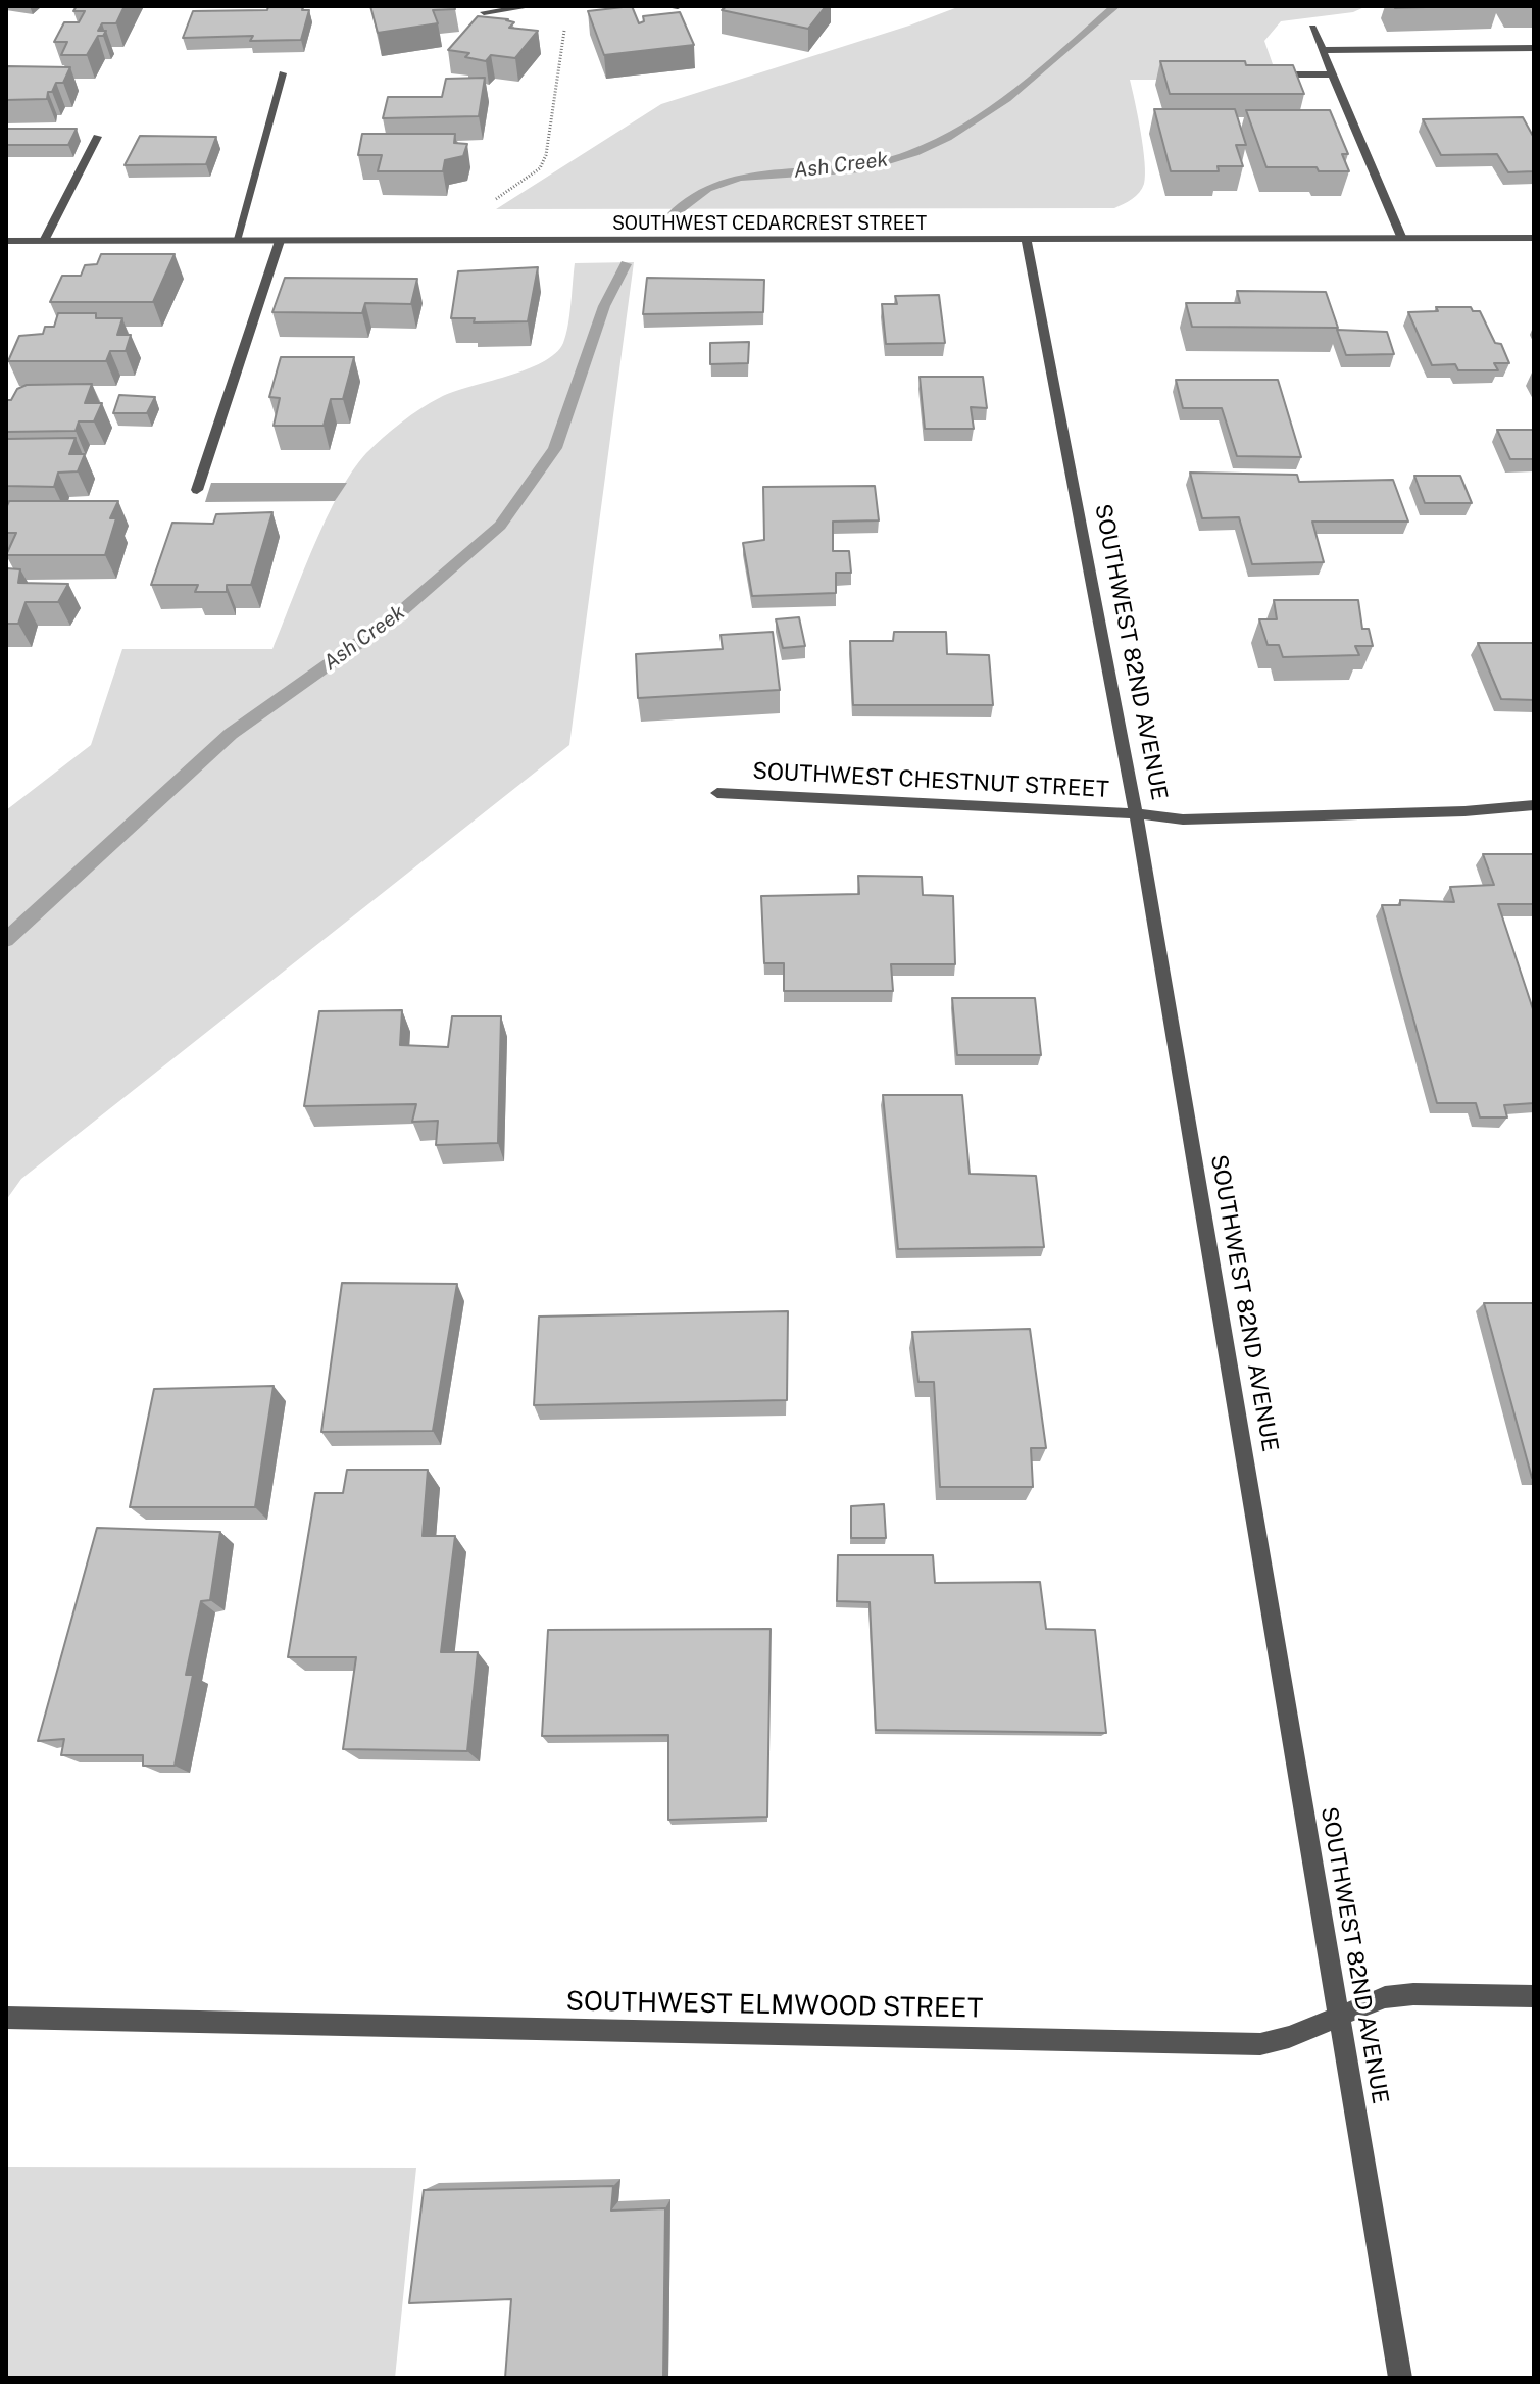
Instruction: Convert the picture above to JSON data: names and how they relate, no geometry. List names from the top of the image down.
{
  "streets": {
    "street": [
      "SOUTHWEST CEDARCREST STREET",
      "SOUTHWEST 82ND AVENUE",
      "SOUTHWEST CHESTNUT STREET",
      "SOUTHWEST ELMWOOD STREET"
    ]
  },
  "crossings": [
    ["SOUTHWEST CEDARCREST STREET", "SOUTHWEST 82ND AVENUE"],
    ["SOUTHWEST 82ND AVENUE", "SOUTHWEST CHESTNUT STREET"],
    ["SOUTHWEST 82ND AVENUE", "SOUTHWEST ELMWOOD STREET"]
  ],
  "water": ["Ash Creek"]
}
